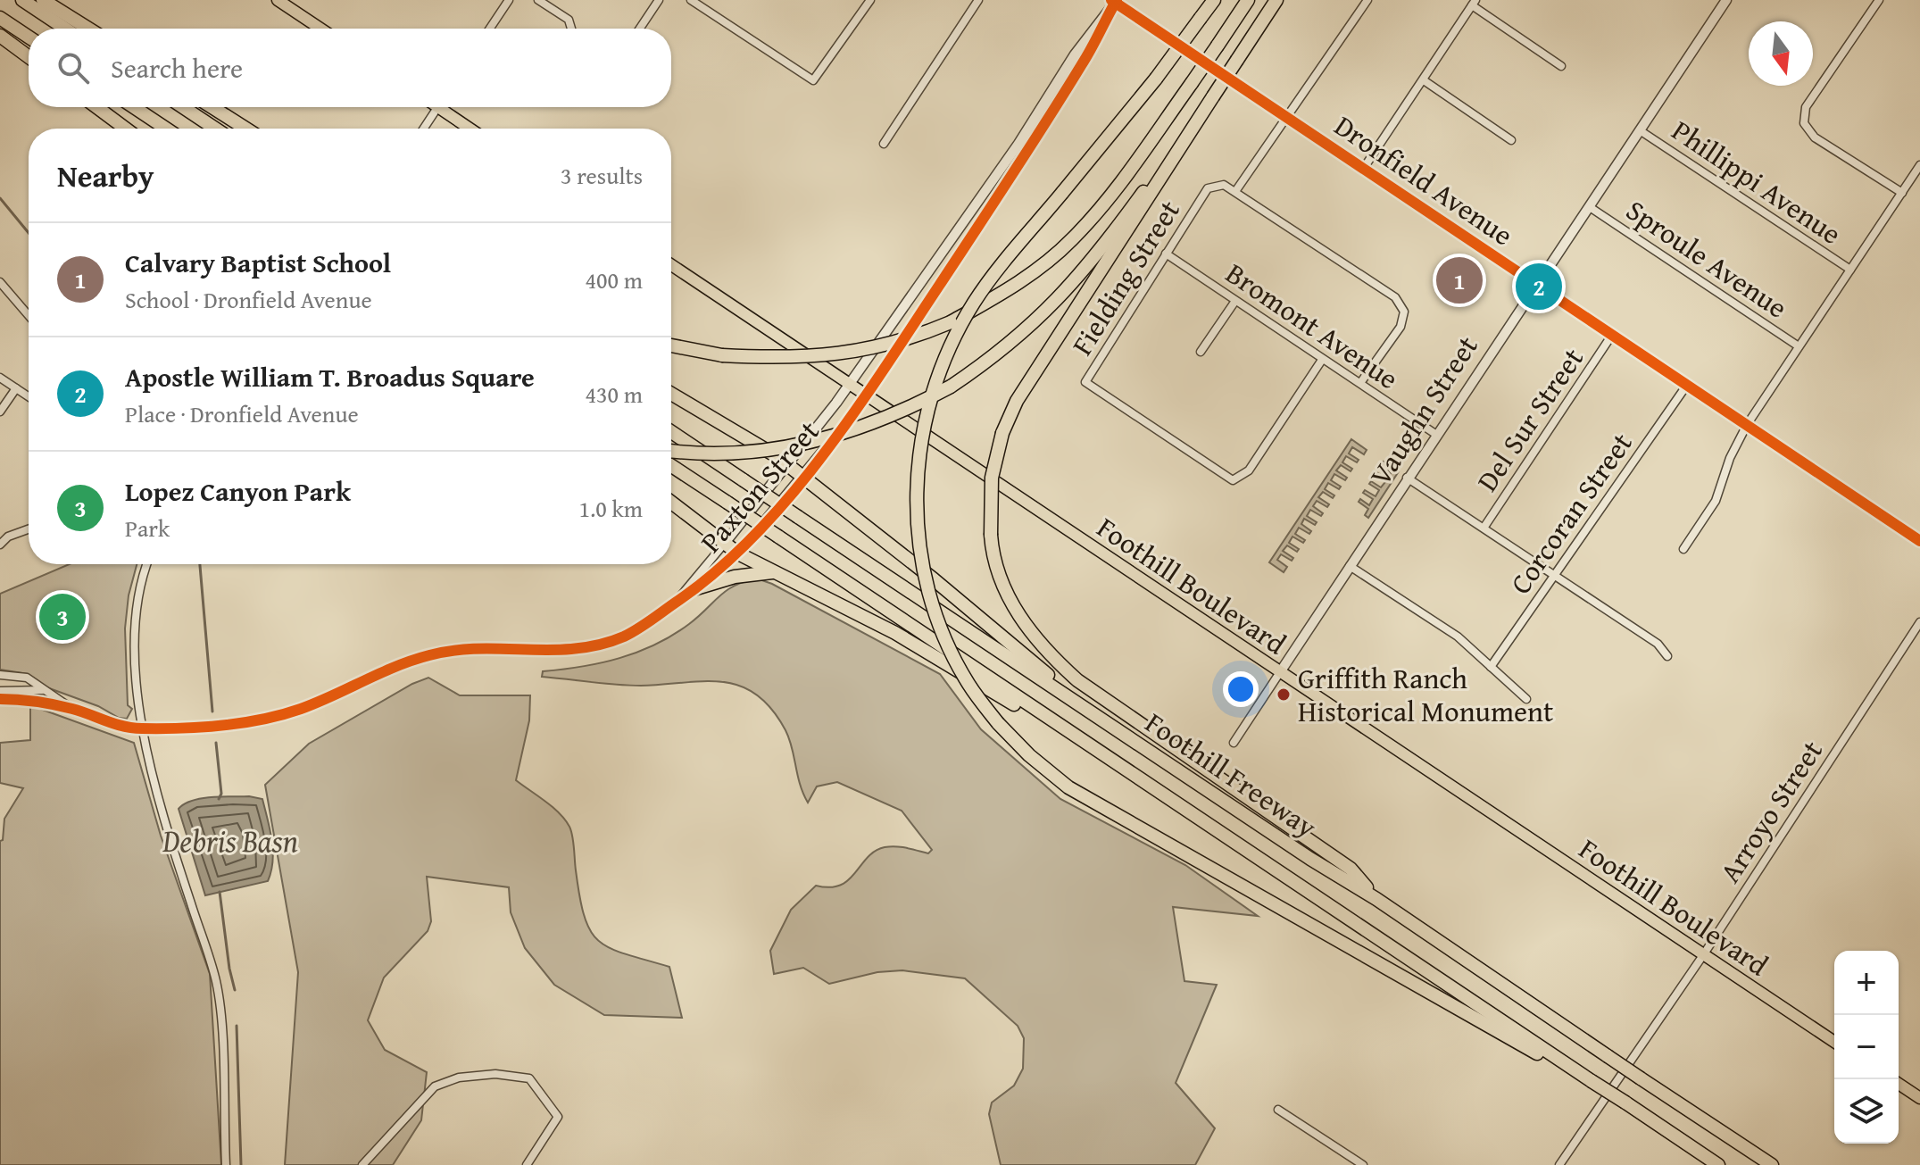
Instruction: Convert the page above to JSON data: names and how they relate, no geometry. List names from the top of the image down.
{
  "streets": {
    "highway": ["Foothill Freeway"],
    "main road": ["Foothill Boulevard"],
    "street": [
      "Dronfield Avenue",
      "Phillippi Avenue",
      "Sproule Avenue",
      "Fielding Street",
      "Bromont Avenue",
      "Vaughn Street",
      "Del Sur Street",
      "Paxton Street",
      "Corcoran Street",
      "Arroyo Street"
    ]
  },
  "crossings": [
    ["Dronfield Avenue", "Vaughn Street"],
    ["Dronfield Avenue", "Del Sur Street"],
    ["Dronfield Avenue", "Paxton Street"],
    ["Dronfield Avenue", "Corcoran Street"],
    ["Phillippi Avenue", "Vaughn Street"],
    ["Sproule Avenue", "Vaughn Street"],
    ["Fielding Street", "Bromont Avenue"],
    ["Bromont Avenue", "Vaughn Street"],
    ["Vaughn Street", "Foothill Boulevard"],
    ["Paxton Street", "Foothill Boulevard"],
    ["Foothill Boulevard", "Arroyo Street"]
  ],
  "water": ["Debris Basn"],
  "places": ["Griffith Ranch Historical Monument"],
  "north": "bottom",
  "page": {
    "search": "Search here",
    "heading": ["Nearby", "3 results"],
    "list": [
      {
        "mark": "1",
        "name": "Calvary Baptist School",
        "note": "School · Dronfield Avenue",
        "value": "400 m"
      },
      {
        "mark": "2",
        "name": "Apostle William T. Broadus Square",
        "note": "Place · Dronfield Avenue",
        "value": "430 m"
      },
      {
        "mark": "3",
        "name": "Lopez Canyon Park",
        "note": "Park",
        "value": "1.0 km"
      }
    ],
    "pins": ["1", "2", "3"],
    "map_buttons": ["+", "−"]
  }
}
